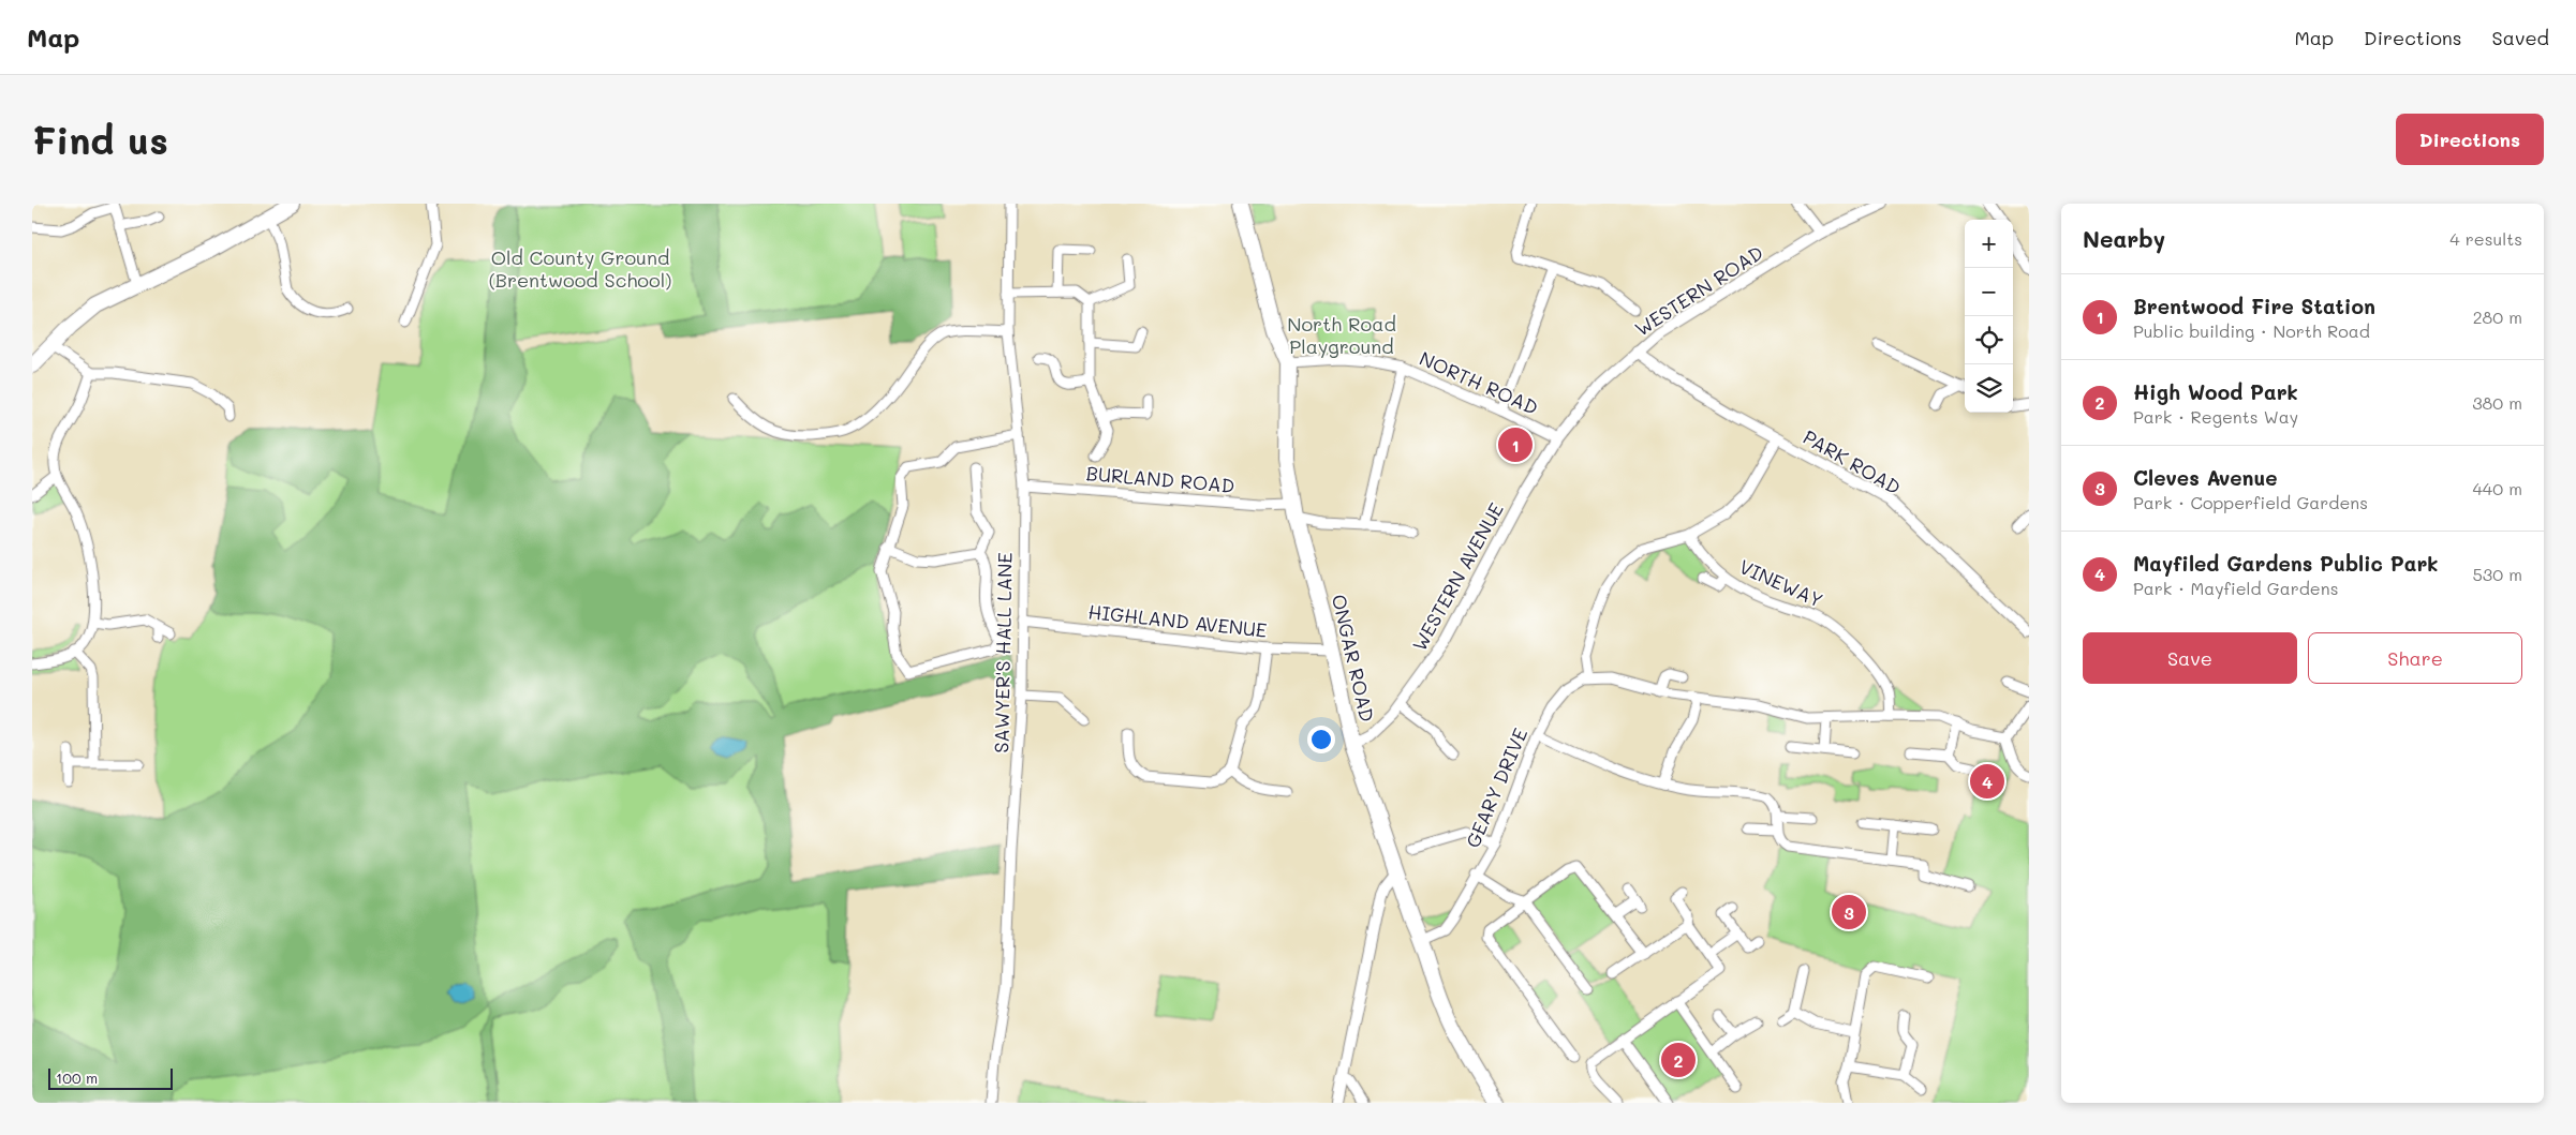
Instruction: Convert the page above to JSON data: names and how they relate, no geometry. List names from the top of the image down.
{
  "streets": {
    "main road": ["ONGAR ROAD"],
    "street": [
      "WESTERN ROAD",
      "NORTH ROAD",
      "PARK ROAD",
      "BURLAND ROAD",
      "WESTERN AVENUE",
      "VINEWAY",
      "HIGHLAND AVENUE",
      "SAWYER'S HALL LANE",
      "GEARY DRIVE"
    ]
  },
  "crossings": [
    ["WESTERN ROAD", "NORTH ROAD"],
    ["WESTERN ROAD", "PARK ROAD"],
    ["WESTERN ROAD", "WESTERN AVENUE"],
    ["NORTH ROAD", "WESTERN AVENUE"],
    ["NORTH ROAD", "ONGAR ROAD"],
    ["BURLAND ROAD", "SAWYER'S HALL LANE"],
    ["BURLAND ROAD", "ONGAR ROAD"],
    ["WESTERN AVENUE", "ONGAR ROAD"],
    ["HIGHLAND AVENUE", "SAWYER'S HALL LANE"],
    ["HIGHLAND AVENUE", "ONGAR ROAD"],
    ["ONGAR ROAD", "GEARY DRIVE"]
  ],
  "parks": ["Old County Ground (Brentwood School)", "North Road Playground"],
  "scale_bar": "100 m",
  "page": {
    "header": "Map",
    "nav": ["Map", "Directions", "Saved"],
    "buttons": [
      "Directions",
      ["Save", "Share"]
    ],
    "title": "Find us",
    "heading": ["Nearby", "4 results"],
    "map_buttons": ["+", "−"],
    "list": [
      {
        "mark": "1",
        "name": "Brentwood Fire Station",
        "note": "Public building · North Road",
        "value": "280 m"
      },
      {
        "mark": "2",
        "name": "High Wood Park",
        "note": "Park · Regents Way",
        "value": "380 m"
      },
      {
        "mark": "3",
        "name": "Cleves Avenue",
        "note": "Park · Copperfield Gardens",
        "value": "440 m"
      },
      {
        "mark": "4",
        "name": "Mayfiled Gardens Public Park",
        "note": "Park · Mayfield Gardens",
        "value": "530 m"
      }
    ],
    "pins": [
      "1",
      "4",
      "3",
      "2"
    ],
    "scale": "100 m"
  }
}
